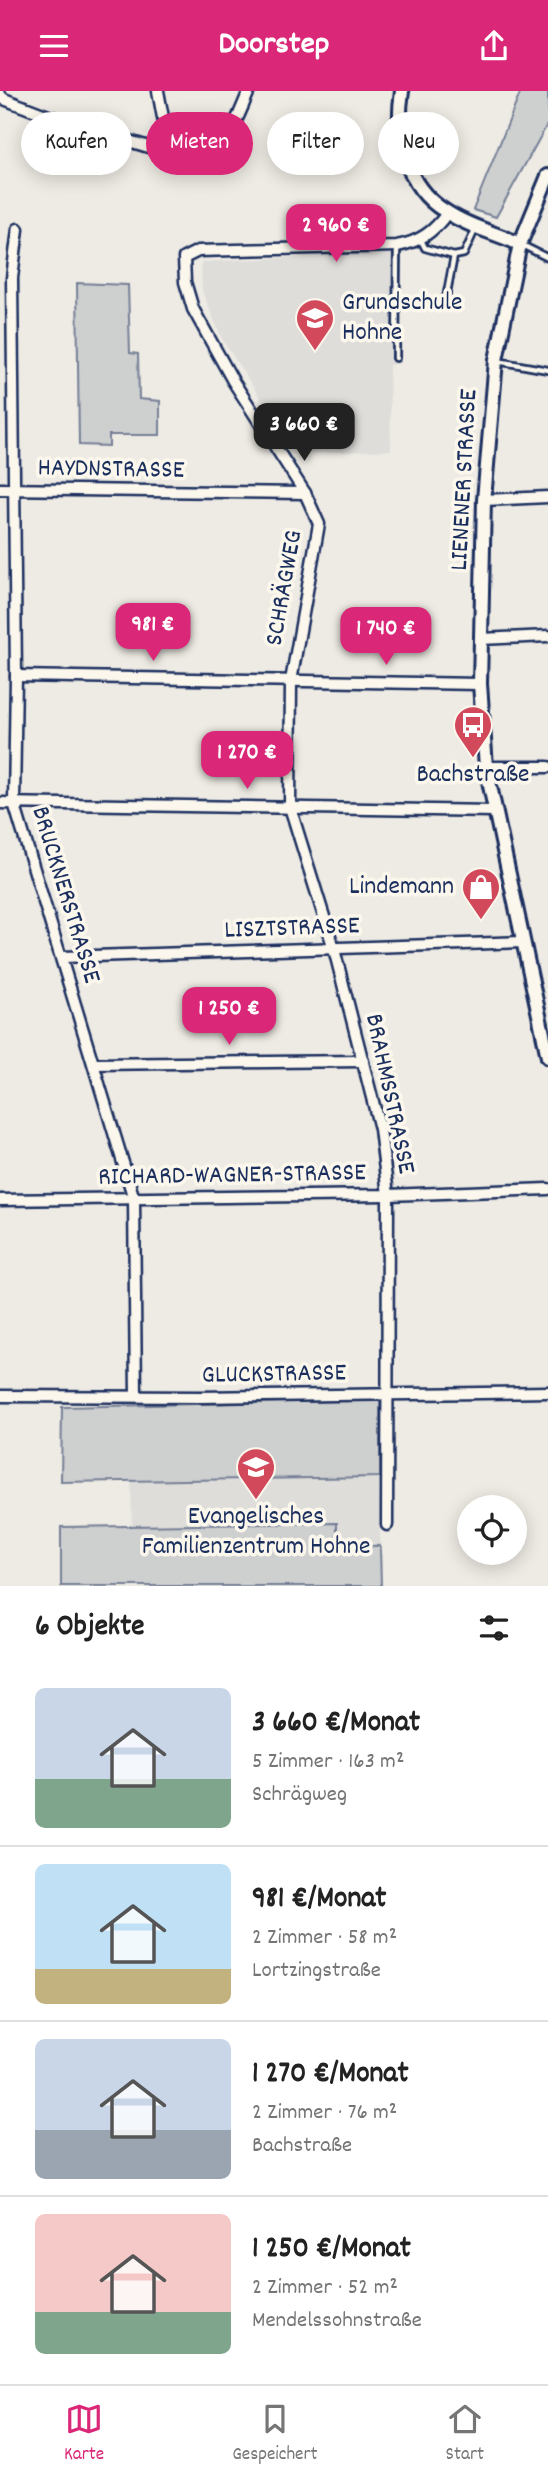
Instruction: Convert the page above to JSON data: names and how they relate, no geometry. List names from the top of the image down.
{
  "streets": {
    "street": [
      "HAYDNSTRASSE",
      "LIENENER STRASSE",
      "SCHRÄGWEG",
      "BRUCKNERSTRASSE",
      "LISZTSTRASSE",
      "BRAHMSSTRASSE",
      "RICHARD-WAGNER-STRASSE",
      "GLUCKSTRASSE"
    ]
  },
  "crossings": [
    ["HAYDNSTRASSE", "SCHRÄGWEG"],
    ["HAYDNSTRASSE", "BRUCKNERSTRASSE"],
    ["LIENENER STRASSE", "LISZTSTRASSE"],
    ["SCHRÄGWEG", "BRAHMSSTRASSE"],
    ["BRUCKNERSTRASSE", "LISZTSTRASSE"],
    ["BRUCKNERSTRASSE", "RICHARD-WAGNER-STRASSE"],
    ["BRUCKNERSTRASSE", "GLUCKSTRASSE"],
    ["LISZTSTRASSE", "BRAHMSSTRASSE"],
    ["BRAHMSSTRASSE", "RICHARD-WAGNER-STRASSE"],
    ["BRAHMSSTRASSE", "GLUCKSTRASSE"]
  ],
  "places": {
    "school or university": ["Grundschule Hohne", "Evangelisches Familienzentrum Hohne"],
    "bus stop": ["Bachstraße"],
    "shop": ["Lindemann"]
  },
  "page": {
    "header": "Doorstep",
    "chip": [
      "Kaufen",
      "Mieten",
      "Filter",
      "Neu"
    ],
    "price": [
      "2 960 €",
      "3 660 €",
      "981 €",
      "1 740 €",
      "1 270 €",
      "1 250 €"
    ],
    "heading": "6 Objekte",
    "list": [
      {
        "name": "3 660 €/Monat",
        "note": "5 Zimmer · 163 m² · Schrägweg"
      },
      {
        "name": "981 €/Monat",
        "note": "2 Zimmer · 58 m² · Lortzingstraße"
      },
      {
        "name": "1 270 €/Monat",
        "note": "2 Zimmer · 76 m² · Bachstraße"
      },
      {
        "name": "1 250 €/Monat",
        "note": "2 Zimmer · 52 m² · Mendelssohnstraße"
      }
    ],
    "tabs": ["Karte", "Gespeichert", "Start"]
  }
}
